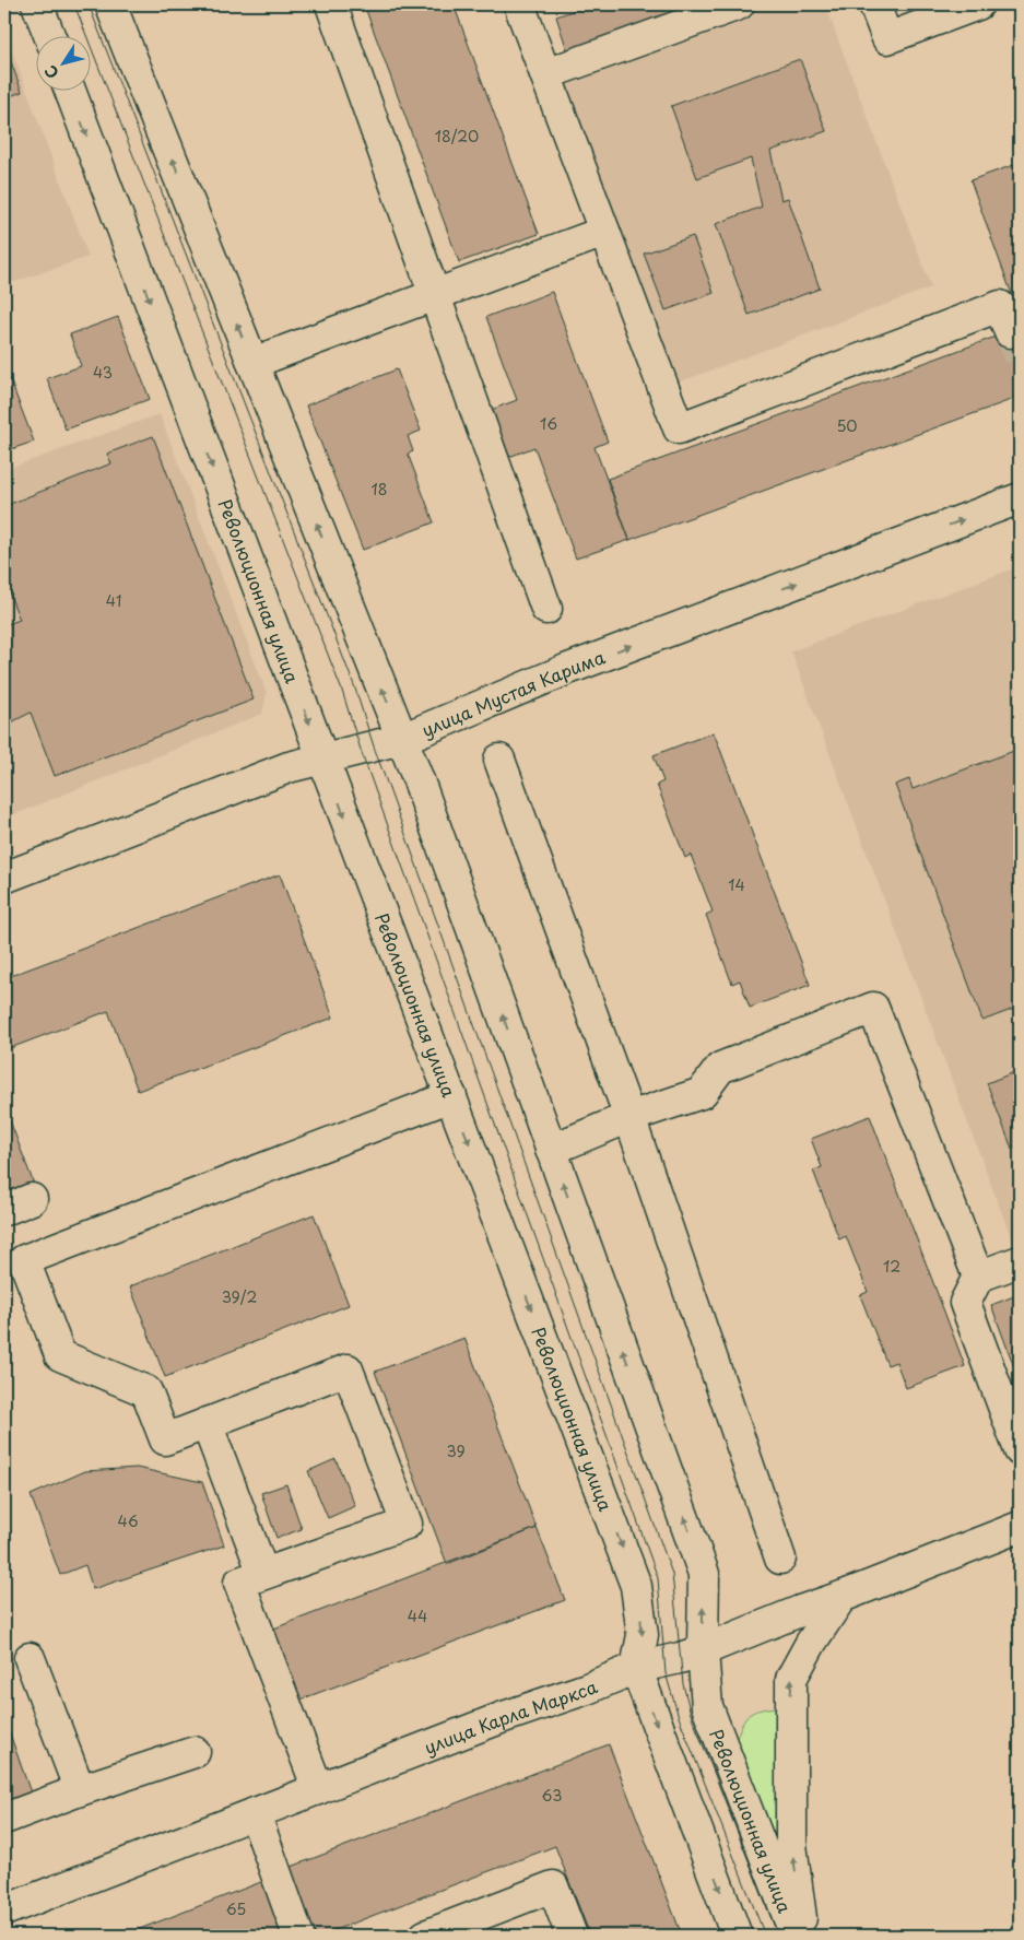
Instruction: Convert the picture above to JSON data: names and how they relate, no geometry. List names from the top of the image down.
{
  "streets": {
    "street": ["Революционная улица", "улица Мустая Карима", "улица Карла Маркса"]
  },
  "crossings": [
    ["Революционная улица", "улица Мустая Карима"],
    ["Революционная улица", "улица Карла Маркса"]
  ],
  "one_way": ["улица Мустая Карима"],
  "house_numbers": [
    "18/20",
    "43",
    "16",
    "50",
    "18",
    "41",
    "14",
    "12",
    "39/2",
    "39",
    "46",
    "44",
    "63",
    "65"
  ],
  "north": "bottom left"
}
